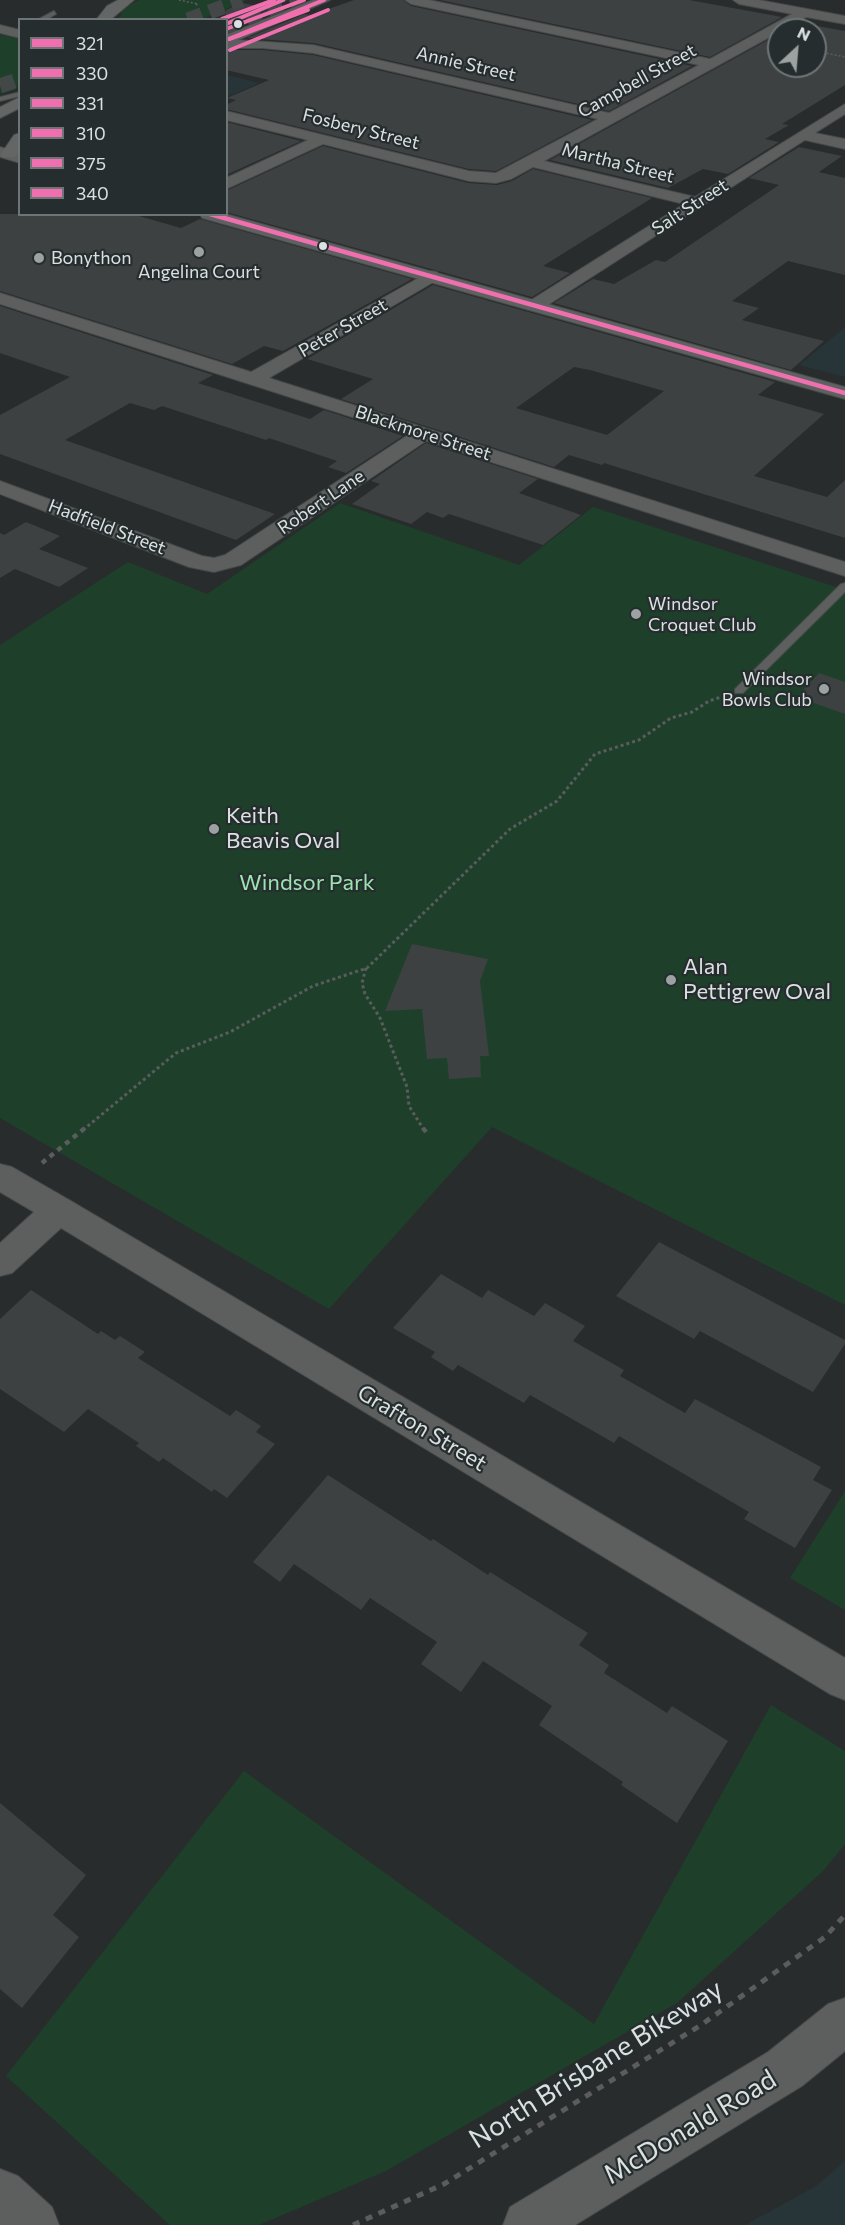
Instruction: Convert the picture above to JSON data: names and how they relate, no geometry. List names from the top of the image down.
{
  "streets": {
    "street": [
      "Annie Street",
      "Campbell Street",
      "Fosbery Street",
      "Martha Street",
      "Salt Street",
      "Peter Street",
      "Blackmore Street",
      "Robert Lane",
      "Hadfield Street",
      "Grafton Street",
      "McDonald Road"
    ],
    "path": ["North Brisbane Bikeway"]
  },
  "crossings": [
    ["Annie Street", "Campbell Street"],
    ["Campbell Street", "Fosbery Street"],
    ["Campbell Street", "Martha Street"],
    ["Martha Street", "Salt Street"],
    ["Peter Street", "Blackmore Street"],
    ["Blackmore Street", "Robert Lane"],
    ["Robert Lane", "Hadfield Street"]
  ],
  "parks": ["Windsor Park"],
  "places": [
    "Angelina Court",
    "Bonython",
    "Windsor Croquet Club",
    "Windsor Bowls Club",
    "Keith Beavis Oval",
    "Alan Pettigrew Oval"
  ],
  "lines": [
    "transit line 321",
    "transit line 330",
    "transit line 310",
    "transit line 340",
    "transit line 331",
    "transit line 375"
  ],
  "legend": [
    "321",
    "330",
    "331",
    "310",
    "375",
    "340"
  ],
  "north": "top right"
}
